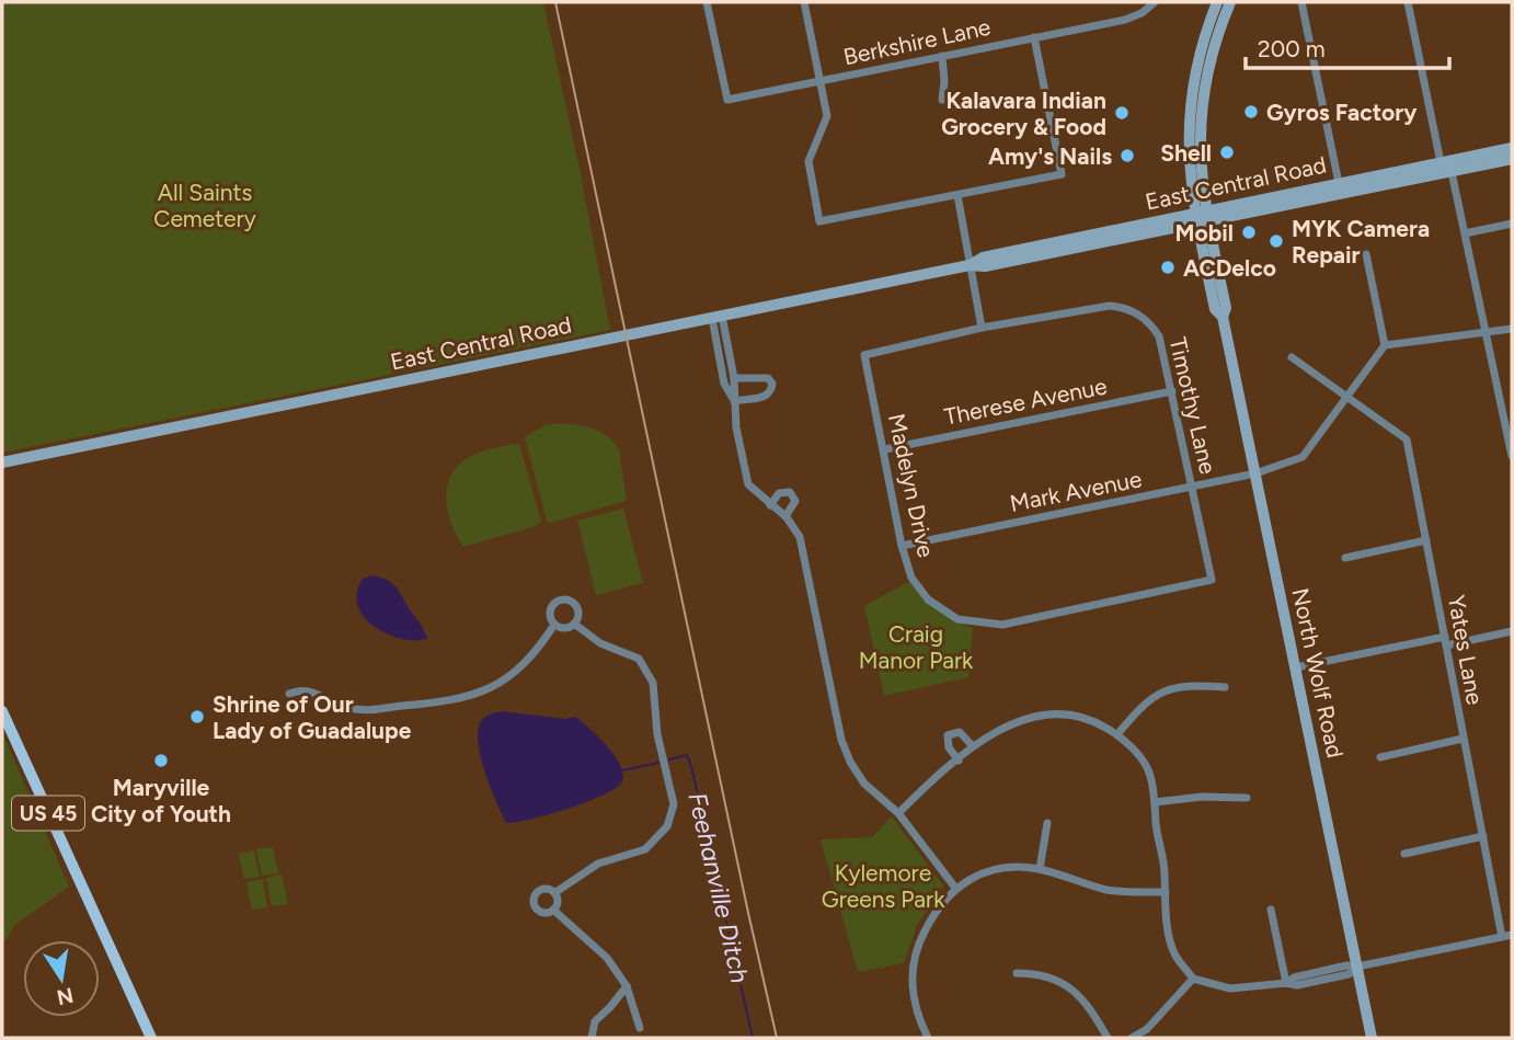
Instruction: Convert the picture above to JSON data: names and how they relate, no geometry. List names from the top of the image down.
{
  "streets": {
    "main road": ["East Central Road", "North Wolf Road", "US 45"],
    "street": [
      "Berkshire Lane",
      "Therese Avenue",
      "Timothy Lane",
      "Madelyn Drive",
      "Mark Avenue",
      "Yates Lane"
    ]
  },
  "crossings": [
    ["East Central Road", "North Wolf Road"],
    ["Therese Avenue", "Timothy Lane"],
    ["Therese Avenue", "Madelyn Drive"],
    ["Timothy Lane", "Madelyn Drive"],
    ["Timothy Lane", "Mark Avenue"],
    ["Madelyn Drive", "Mark Avenue"],
    ["Mark Avenue", "Yates Lane"],
    ["Mark Avenue", "North Wolf Road"]
  ],
  "water": ["Feehanville Ditch"],
  "parks": ["All Saints Cemetery", "Craig Manor Park", "Kylemore Greens Park"],
  "places": [
    "Gyros Factory",
    "Kalavara Indian Grocery & Food",
    "Shell",
    "Amy's Nails",
    "Mobil",
    "MYK Camera Repair",
    "ACDelco",
    "Shrine of Our Lady of Guadalupe",
    "Maryville City of Youth"
  ],
  "scale_bar": "200 m",
  "north": "bottom"
}
